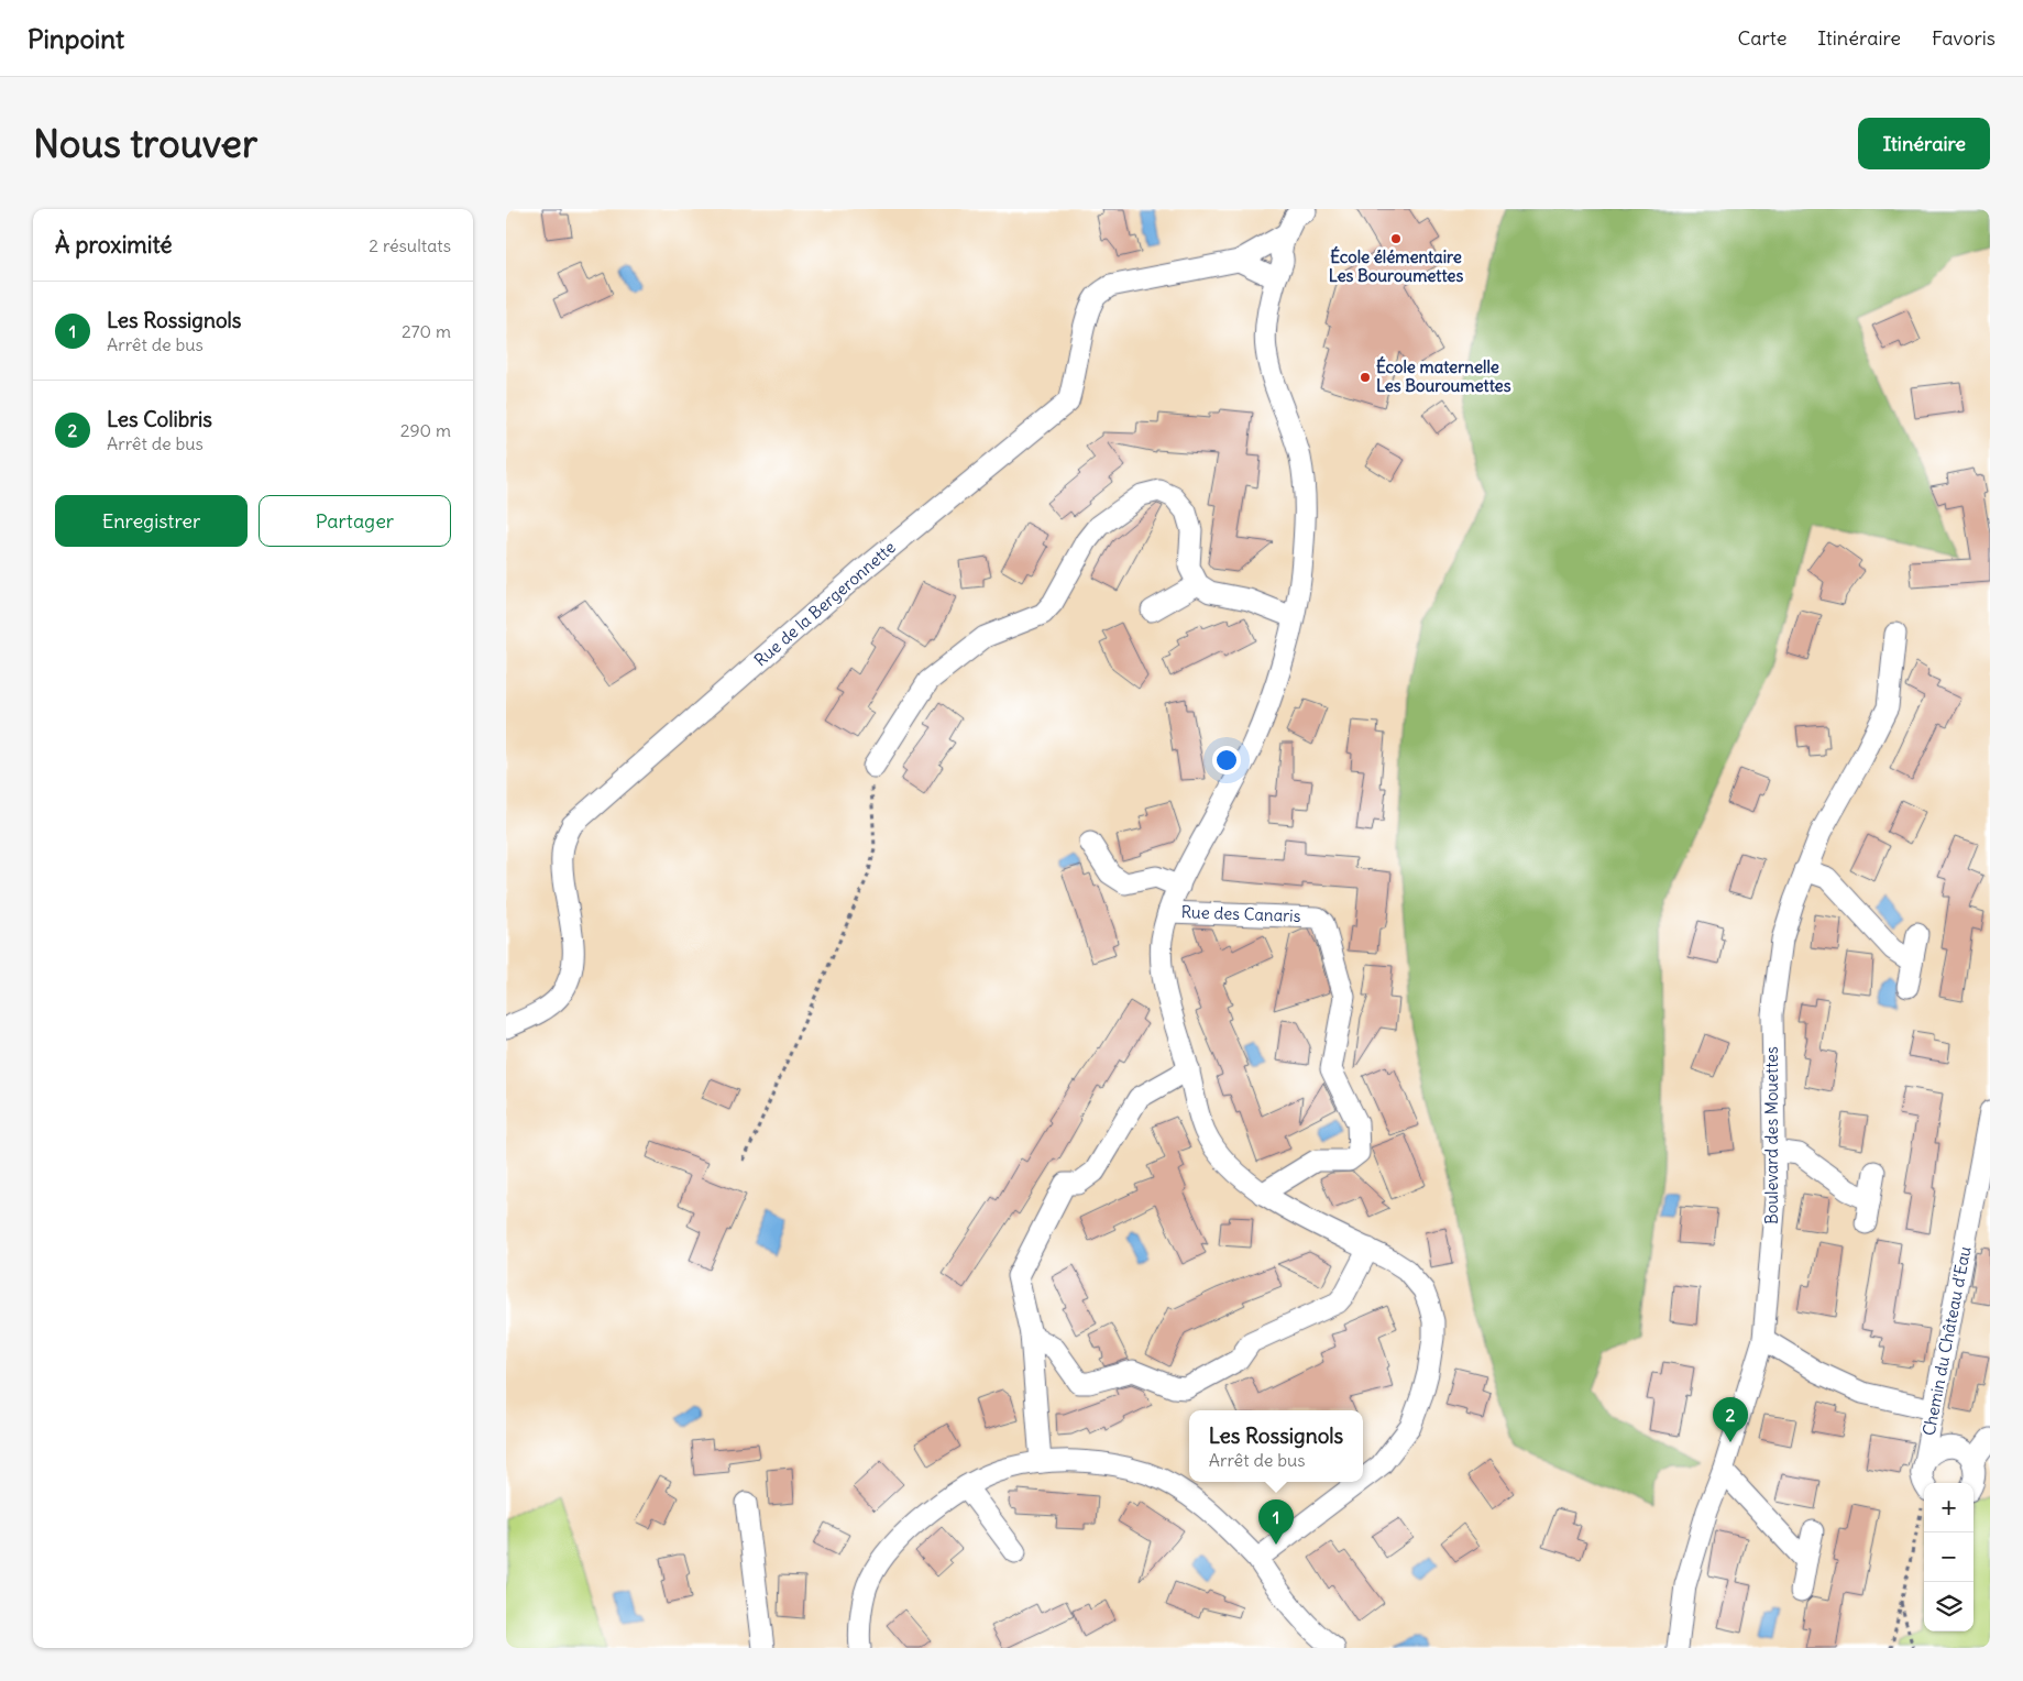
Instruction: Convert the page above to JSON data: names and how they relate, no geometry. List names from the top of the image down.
{
  "streets": {
    "street": [
      "Rue de la Bergeronnette",
      "Rue des Canaris",
      "Boulevard des Mouettes",
      "Chemin du Château d'Eau"
    ]
  },
  "places": ["École élémentaire Les Bouroumettes", "École maternelle Les Bouroumettes"],
  "page": {
    "header": "Pinpoint",
    "nav": ["Carte", "Itinéraire", "Favoris"],
    "buttons": [
      "Itinéraire",
      ["Enregistrer", "Partager"]
    ],
    "title": "Nous trouver",
    "heading": ["À proximité", "2 résultats"],
    "list": [
      {
        "mark": "1",
        "name": "Les Rossignols",
        "note": "Arrêt de bus",
        "value": "270 m"
      },
      {
        "mark": "2",
        "name": "Les Colibris",
        "note": "Arrêt de bus",
        "value": "290 m"
      }
    ],
    "pins": ["2", "1"],
    "popup": ["Les Rossignols", "Arrêt de bus"],
    "map_buttons": ["+", "−"]
  }
}
